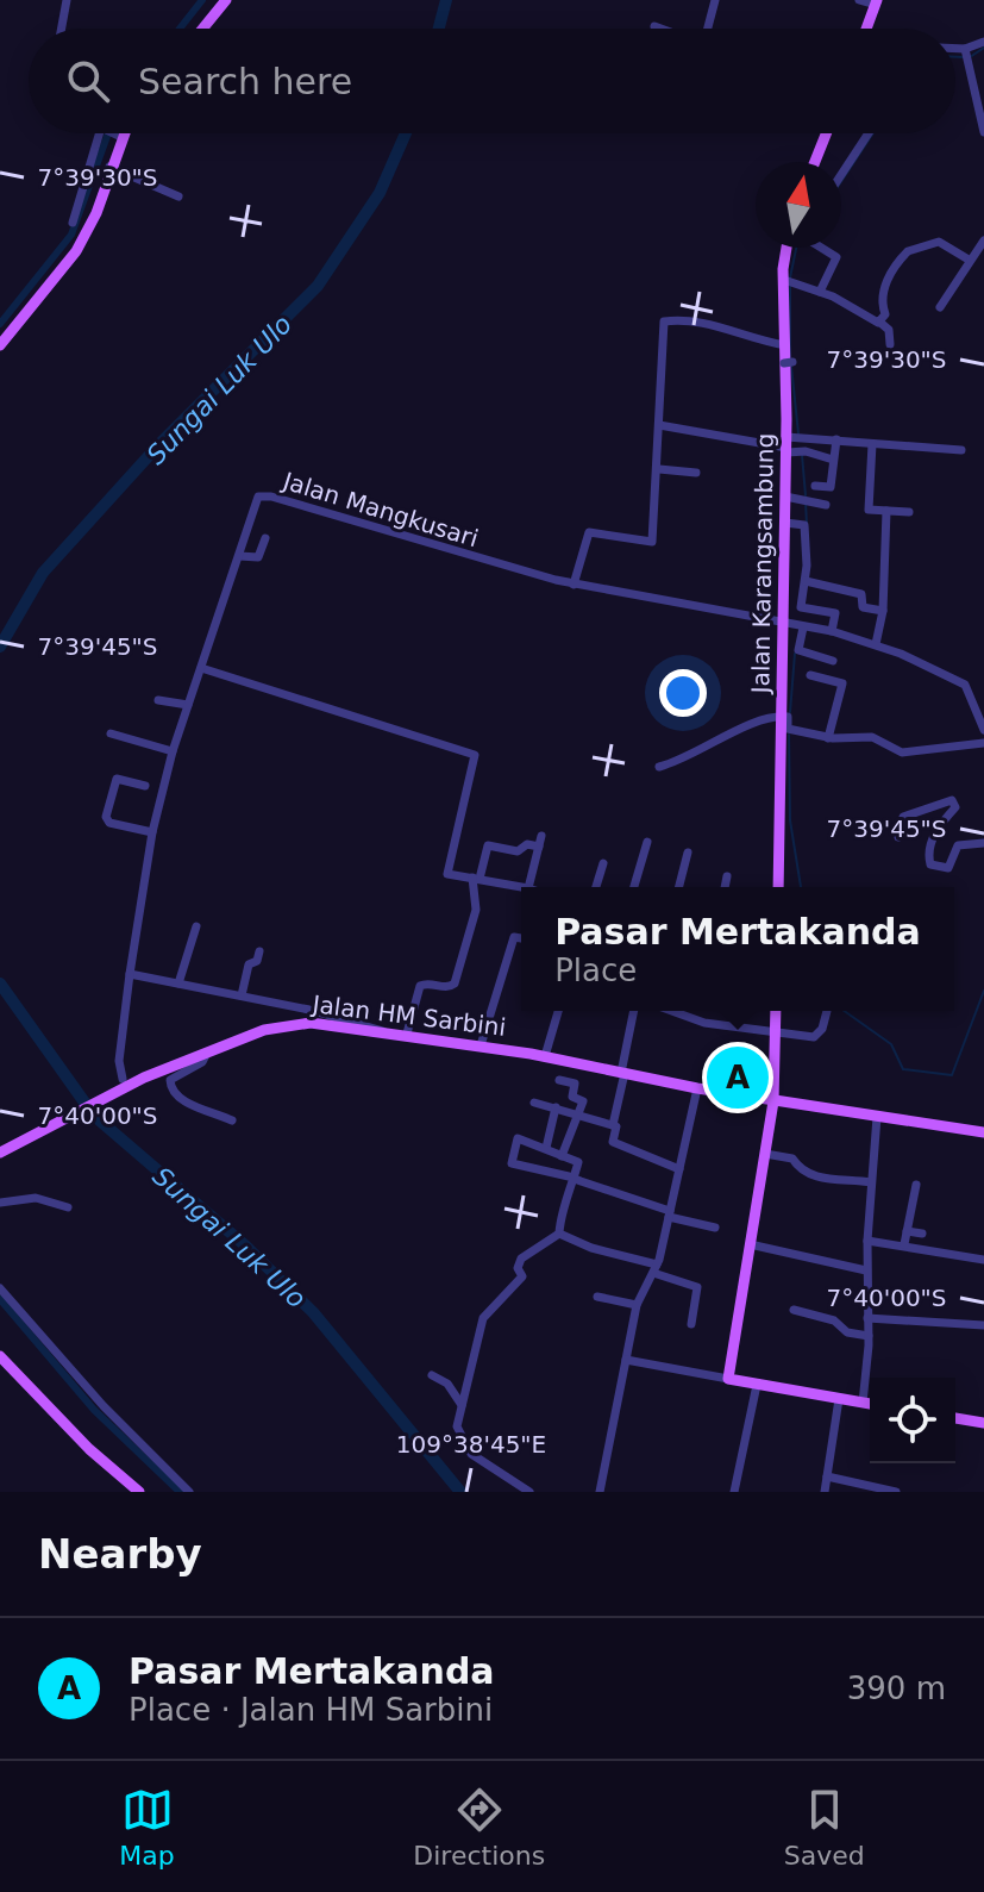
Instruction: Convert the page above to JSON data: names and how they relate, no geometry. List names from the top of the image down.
{
  "streets": {
    "main road": ["Jalan Karangsambung", "Jalan HM Sarbini"],
    "street": ["Jalan Mangkusari"]
  },
  "crossings": [
    ["Jalan Mangkusari", "Jalan Karangsambung"],
    ["Jalan Mangkusari", "Jalan HM Sarbini"]
  ],
  "water": ["Sungai Luk Ulo"],
  "north": "top",
  "page": {
    "search": "Search here",
    "popup": ["Pasar Mertakanda", "Place"],
    "pins": "A",
    "heading": "Nearby",
    "list": [
      {
        "mark": "A",
        "name": "Pasar Mertakanda",
        "note": "Place · Jalan HM Sarbini",
        "value": "390 m"
      }
    ],
    "nav": ["Map", "Directions", "Saved"]
  },
  "coordinates": [
    "7°39'30\"S",
    "7°39'45\"S",
    "7°40'00\"S",
    "109°38'45\"E"
  ]
}
